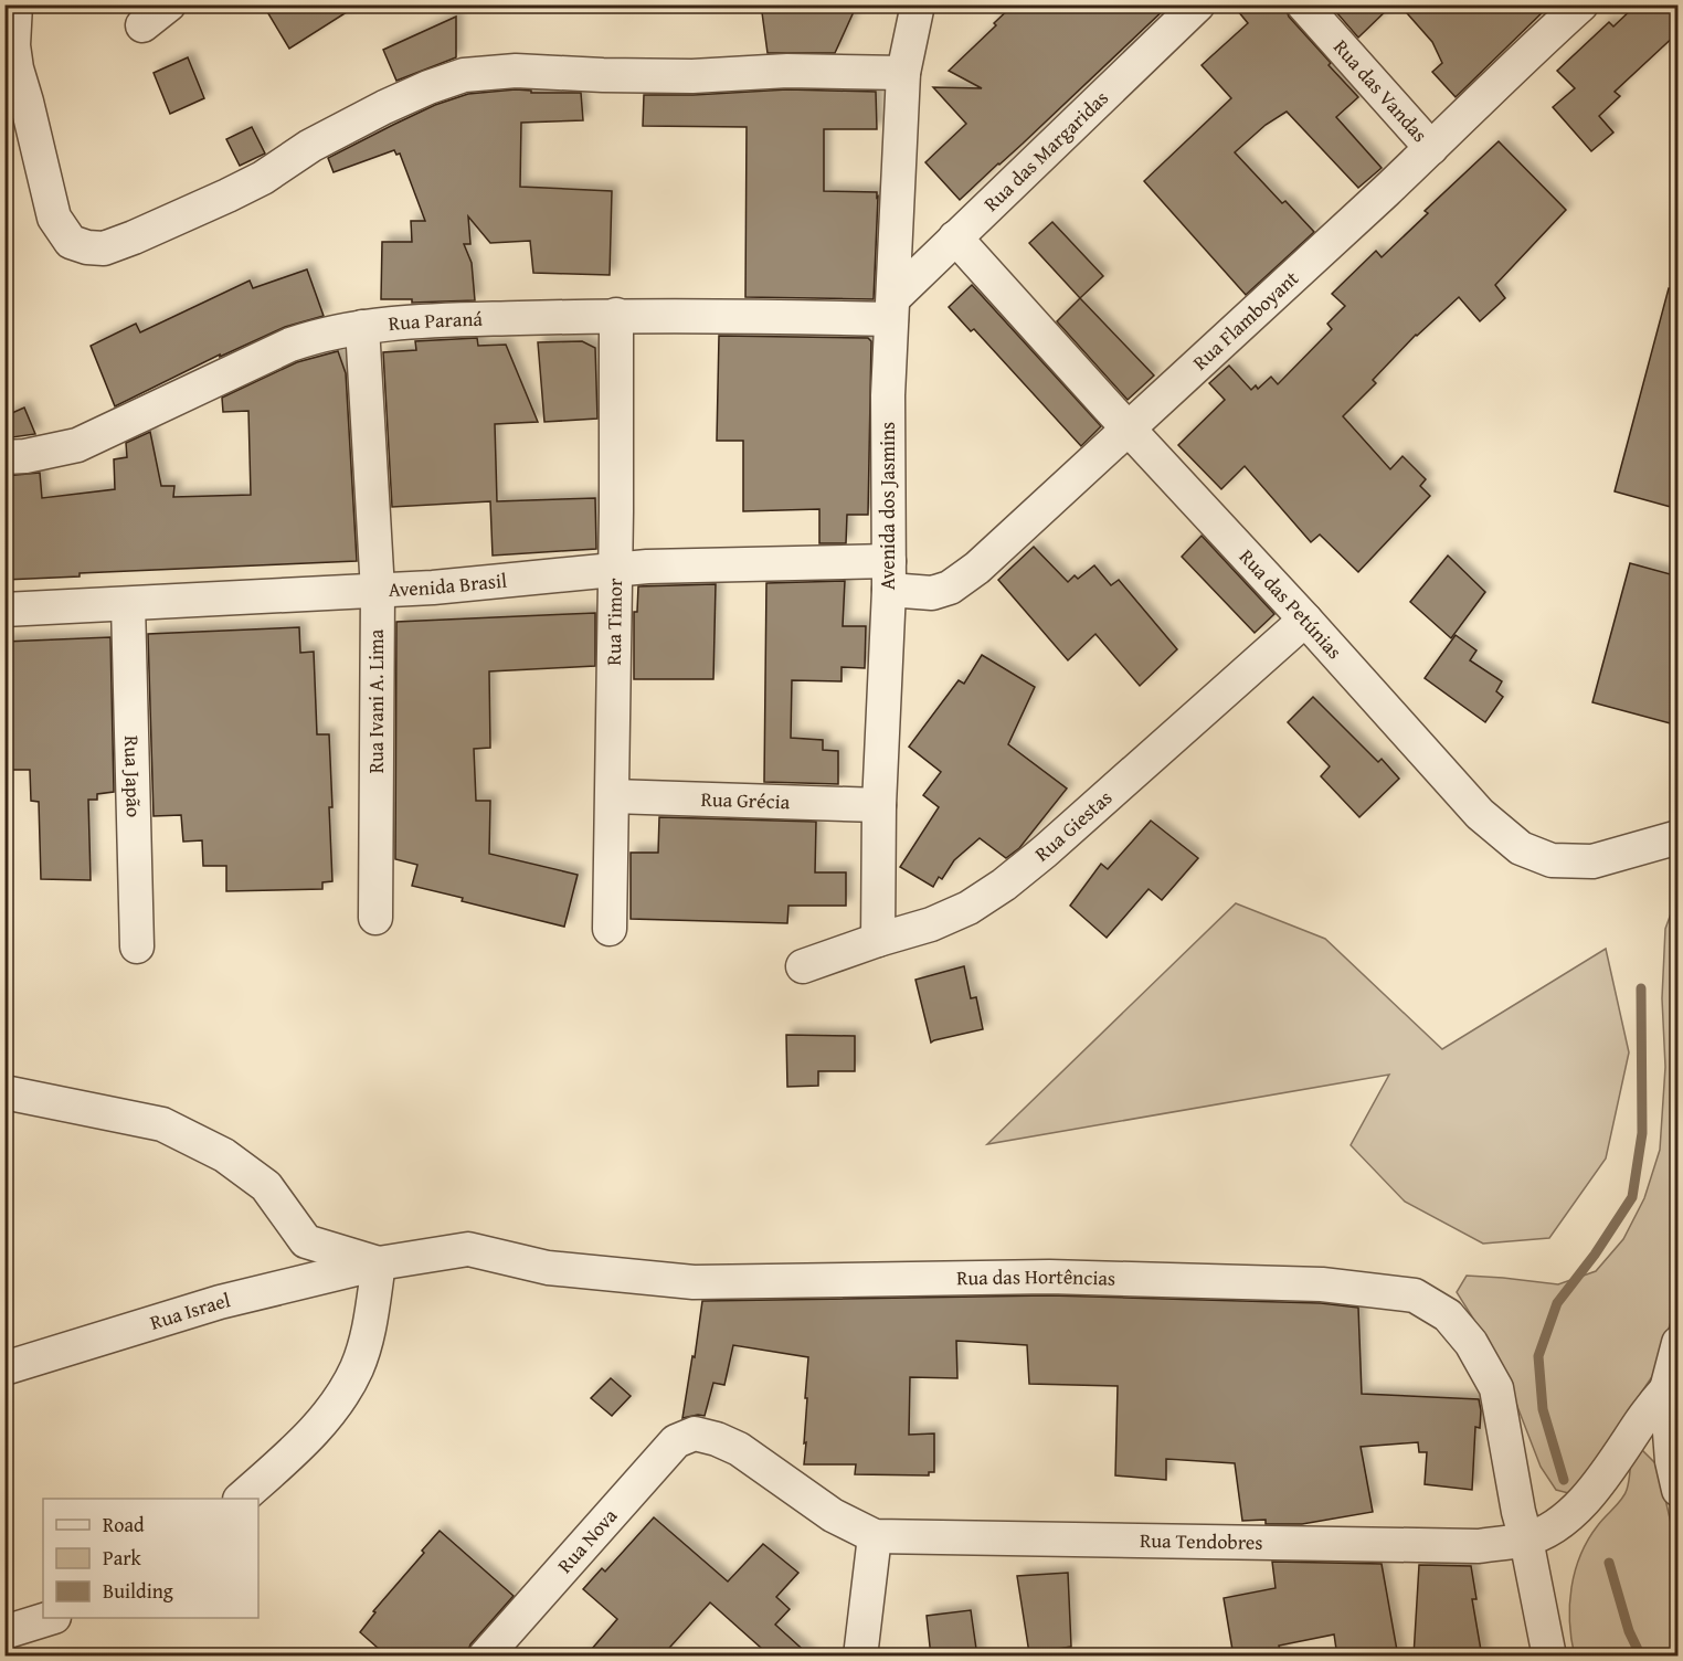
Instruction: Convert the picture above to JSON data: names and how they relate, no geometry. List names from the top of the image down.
{
  "streets": {
    "street": [
      "Rua das Vandas",
      "Rua das Margaridas",
      "Rua Flamboyant",
      "Rua Paraná",
      "Avenida dos Jasmins",
      "Avenida Brasil",
      "Rua das Petúnias",
      "Rua Timor",
      "Rua Ivani A. Lima",
      "Rua Japão",
      "Rua Grécia",
      "Rua Giestas",
      "Rua das Hortências",
      "Rua Israel",
      "Rua Nova",
      "Rua Tendobres"
    ]
  },
  "crossings": [
    ["Rua das Vandas", "Rua Flamboyant"],
    ["Rua das Margaridas", "Rua Paraná"],
    ["Rua das Margaridas", "Avenida dos Jasmins"],
    ["Rua das Margaridas", "Rua das Petúnias"],
    ["Rua Flamboyant", "Avenida dos Jasmins"],
    ["Rua Flamboyant", "Avenida Brasil"],
    ["Rua Flamboyant", "Rua das Petúnias"],
    ["Rua Paraná", "Avenida dos Jasmins"],
    ["Rua Paraná", "Rua Timor"],
    ["Rua Paraná", "Rua Ivani A. Lima"],
    ["Avenida dos Jasmins", "Avenida Brasil"],
    ["Avenida dos Jasmins", "Rua Grécia"],
    ["Avenida dos Jasmins", "Rua Giestas"],
    ["Avenida Brasil", "Rua Timor"],
    ["Avenida Brasil", "Rua Ivani A. Lima"],
    ["Avenida Brasil", "Rua Japão"],
    ["Rua das Petúnias", "Rua Giestas"],
    ["Rua Timor", "Rua Grécia"],
    ["Rua das Hortências", "Rua Israel"],
    ["Rua das Hortências", "Rua Tendobres"],
    ["Rua Nova", "Rua Tendobres"]
  ],
  "legend": ["Road", "Park", "Building"]
}
